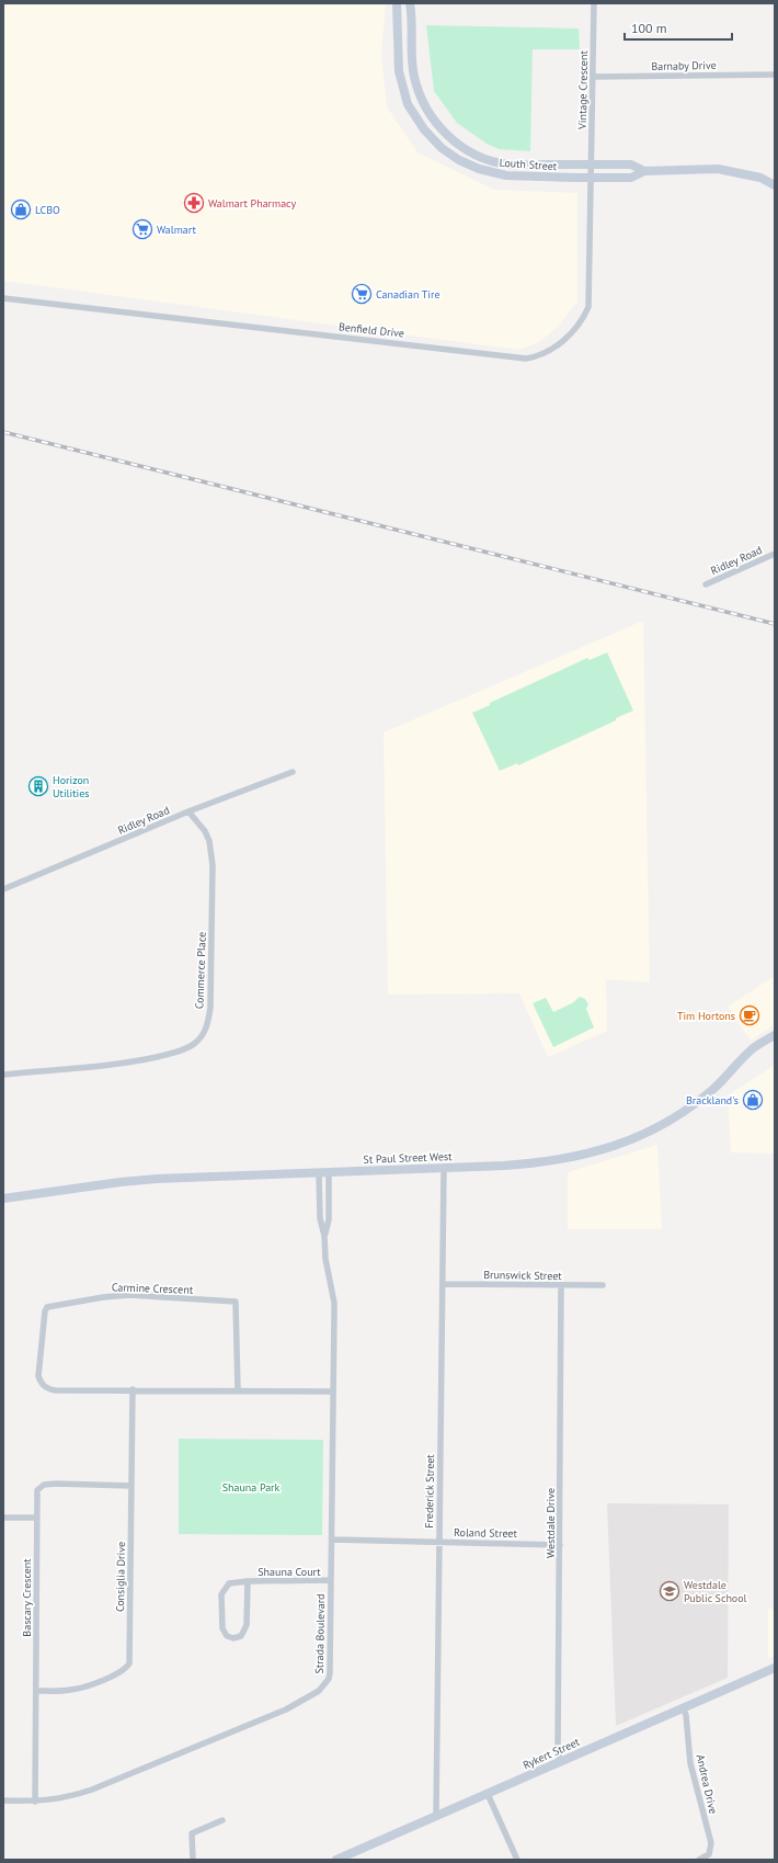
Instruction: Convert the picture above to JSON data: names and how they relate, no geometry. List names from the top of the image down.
{
  "streets": {
    "main road": ["Louth Street", "St Paul Street West", "Rykert Street"],
    "street": [
      "Barnaby Drive",
      "Vintage Crescent",
      "Benfield Drive",
      "Ridley Road",
      "Commerce Place",
      "Brunswick Street",
      "Carmine Crescent",
      "Frederick Street",
      "Westdale Drive",
      "Roland Street",
      "Shauna Court",
      "Consiglia Drive",
      "Bascary Crescent",
      "Strada Boulevard",
      "Andrea Drive"
    ]
  },
  "crossings": [
    ["Barnaby Drive", "Vintage Crescent"],
    ["Vintage Crescent", "Louth Street"],
    ["Vintage Crescent", "Benfield Drive"],
    ["Louth Street", "Benfield Drive"],
    ["Ridley Road", "Commerce Place"],
    ["St Paul Street West", "Frederick Street"],
    ["St Paul Street West", "Strada Boulevard"],
    ["Brunswick Street", "Frederick Street"],
    ["Brunswick Street", "Westdale Drive"],
    ["Carmine Crescent", "Consiglia Drive"],
    ["Carmine Crescent", "Strada Boulevard"],
    ["Frederick Street", "Roland Street"],
    ["Frederick Street", "Rykert Street"],
    ["Westdale Drive", "Roland Street"],
    ["Westdale Drive", "Rykert Street"],
    ["Roland Street", "Strada Boulevard"],
    ["Shauna Court", "Strada Boulevard"],
    ["Consiglia Drive", "Bascary Crescent"],
    ["Bascary Crescent", "Strada Boulevard"],
    ["Rykert Street", "Andrea Drive"]
  ],
  "parks": ["Shauna Park"],
  "places": {
    "pharmacy": ["Walmart Pharmacy"],
    "shop": ["LCBO", "Brackland's"],
    "supermarket": ["Walmart", "Canadian Tire"],
    "building": ["Horizon Utilities"],
    "cafe": ["Tim Hortons"],
    "school or university": ["Westdale Public School"]
  },
  "scale_bar": "100 m"
}
